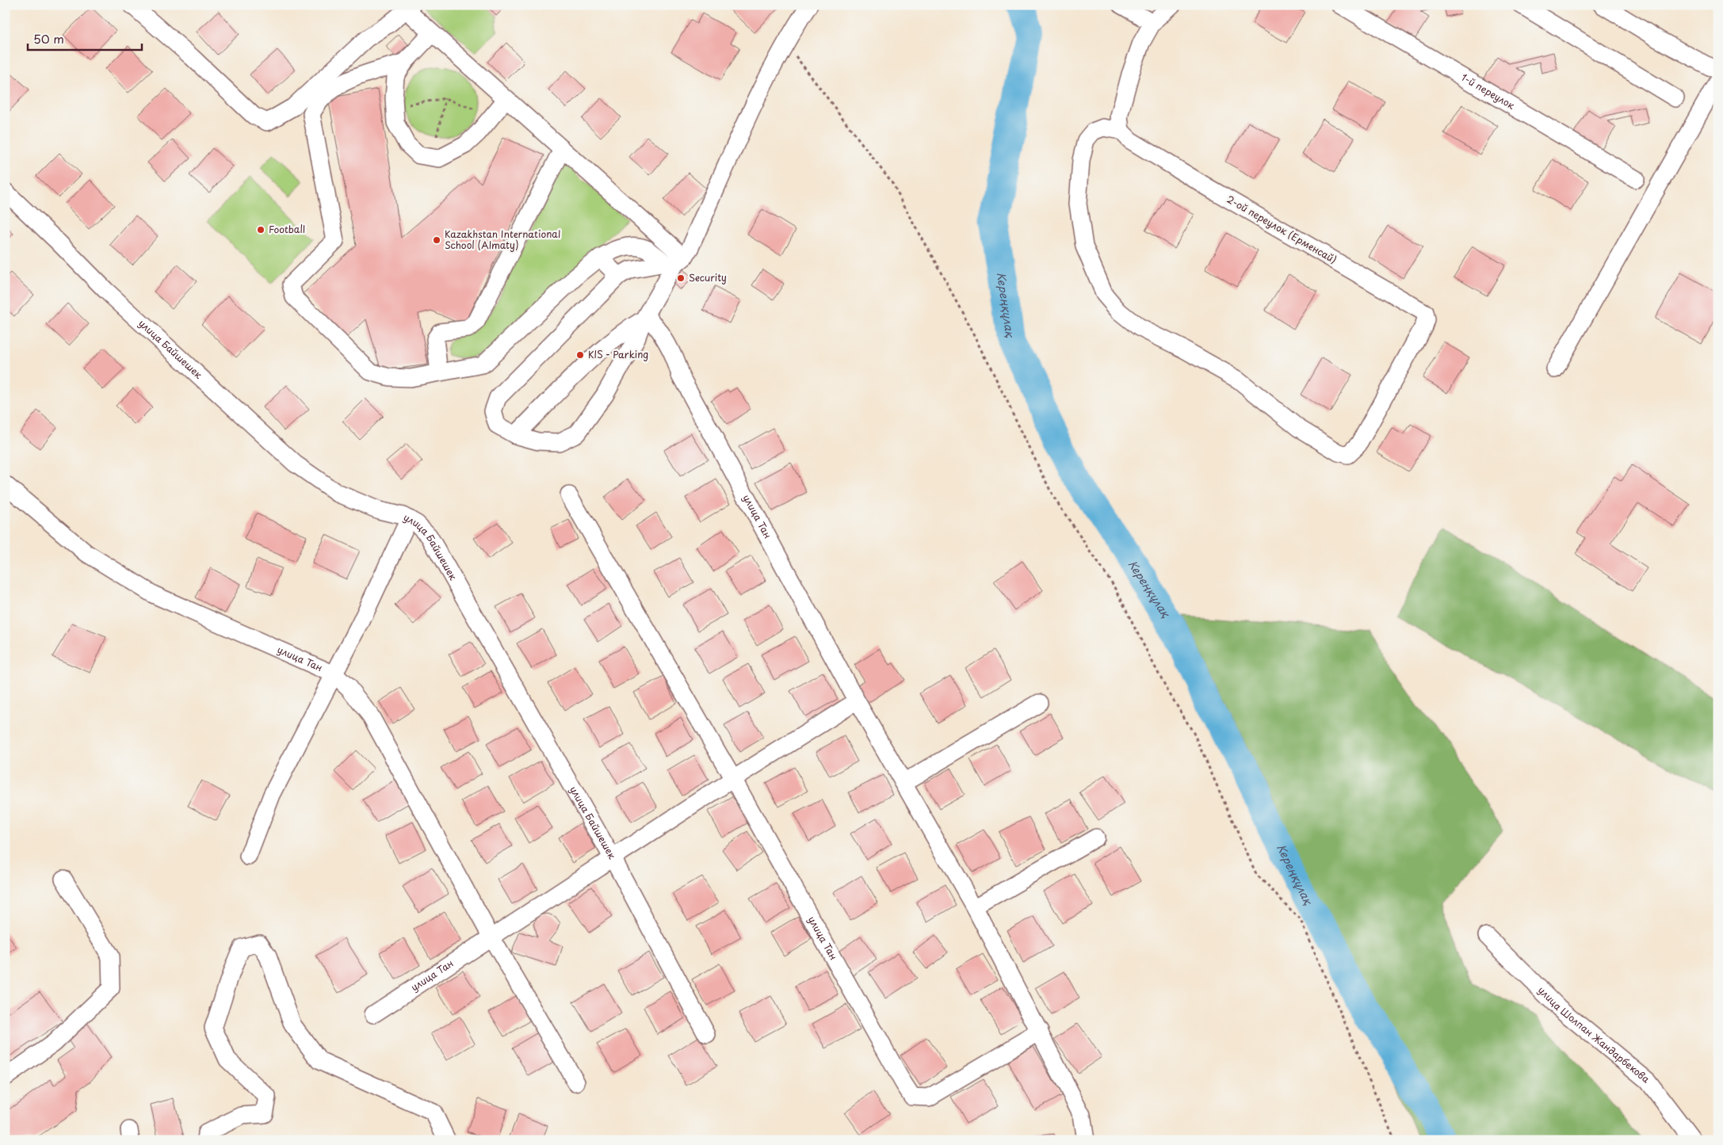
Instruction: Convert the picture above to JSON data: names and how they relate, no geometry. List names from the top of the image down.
{
  "streets": {
    "street": [
      "1-й переулок",
      "2-ой переулок (Ерменсай)",
      "улица Байшешек",
      "улица Тан",
      "улица Шолпан Жандарбекова"
    ]
  },
  "crossings": [
    ["улица Байшешек", "улица Тан"]
  ],
  "water": ["Кереңқұлақ"],
  "places": [
    "Football",
    "Kazakhstan International School (Almaty)",
    "Security",
    "KIS - Parking"
  ],
  "scale_bar": "50 m"
}
